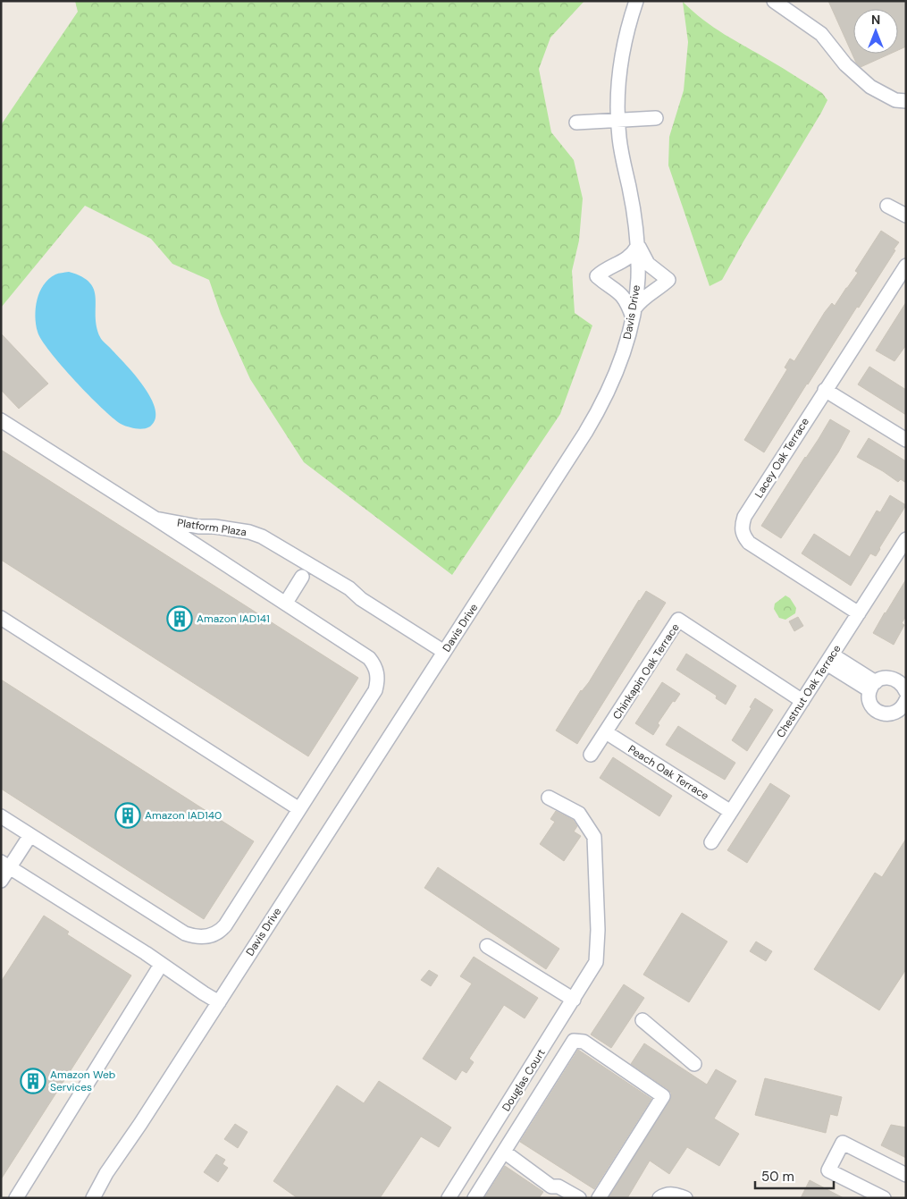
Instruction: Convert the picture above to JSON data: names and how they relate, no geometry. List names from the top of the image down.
{
  "streets": {
    "street": [
      "Davis Drive",
      "Lacey Oak Terrace",
      "Platform Plaza",
      "Chinkapin Oak Terrace",
      "Chestnut Oak Terrace",
      "Peach Oak Terrace",
      "Douglas Court"
    ]
  },
  "crossings": [
    ["Davis Drive", "Platform Plaza"],
    ["Lacey Oak Terrace", "Chestnut Oak Terrace"],
    ["Chinkapin Oak Terrace", "Chestnut Oak Terrace"],
    ["Chinkapin Oak Terrace", "Peach Oak Terrace"],
    ["Chestnut Oak Terrace", "Peach Oak Terrace"]
  ],
  "places": {
    "building": ["Amazon IAD141", "Amazon IAD140", "Amazon Web Services"]
  },
  "scale_bar": "50 m",
  "north": "top"
}
